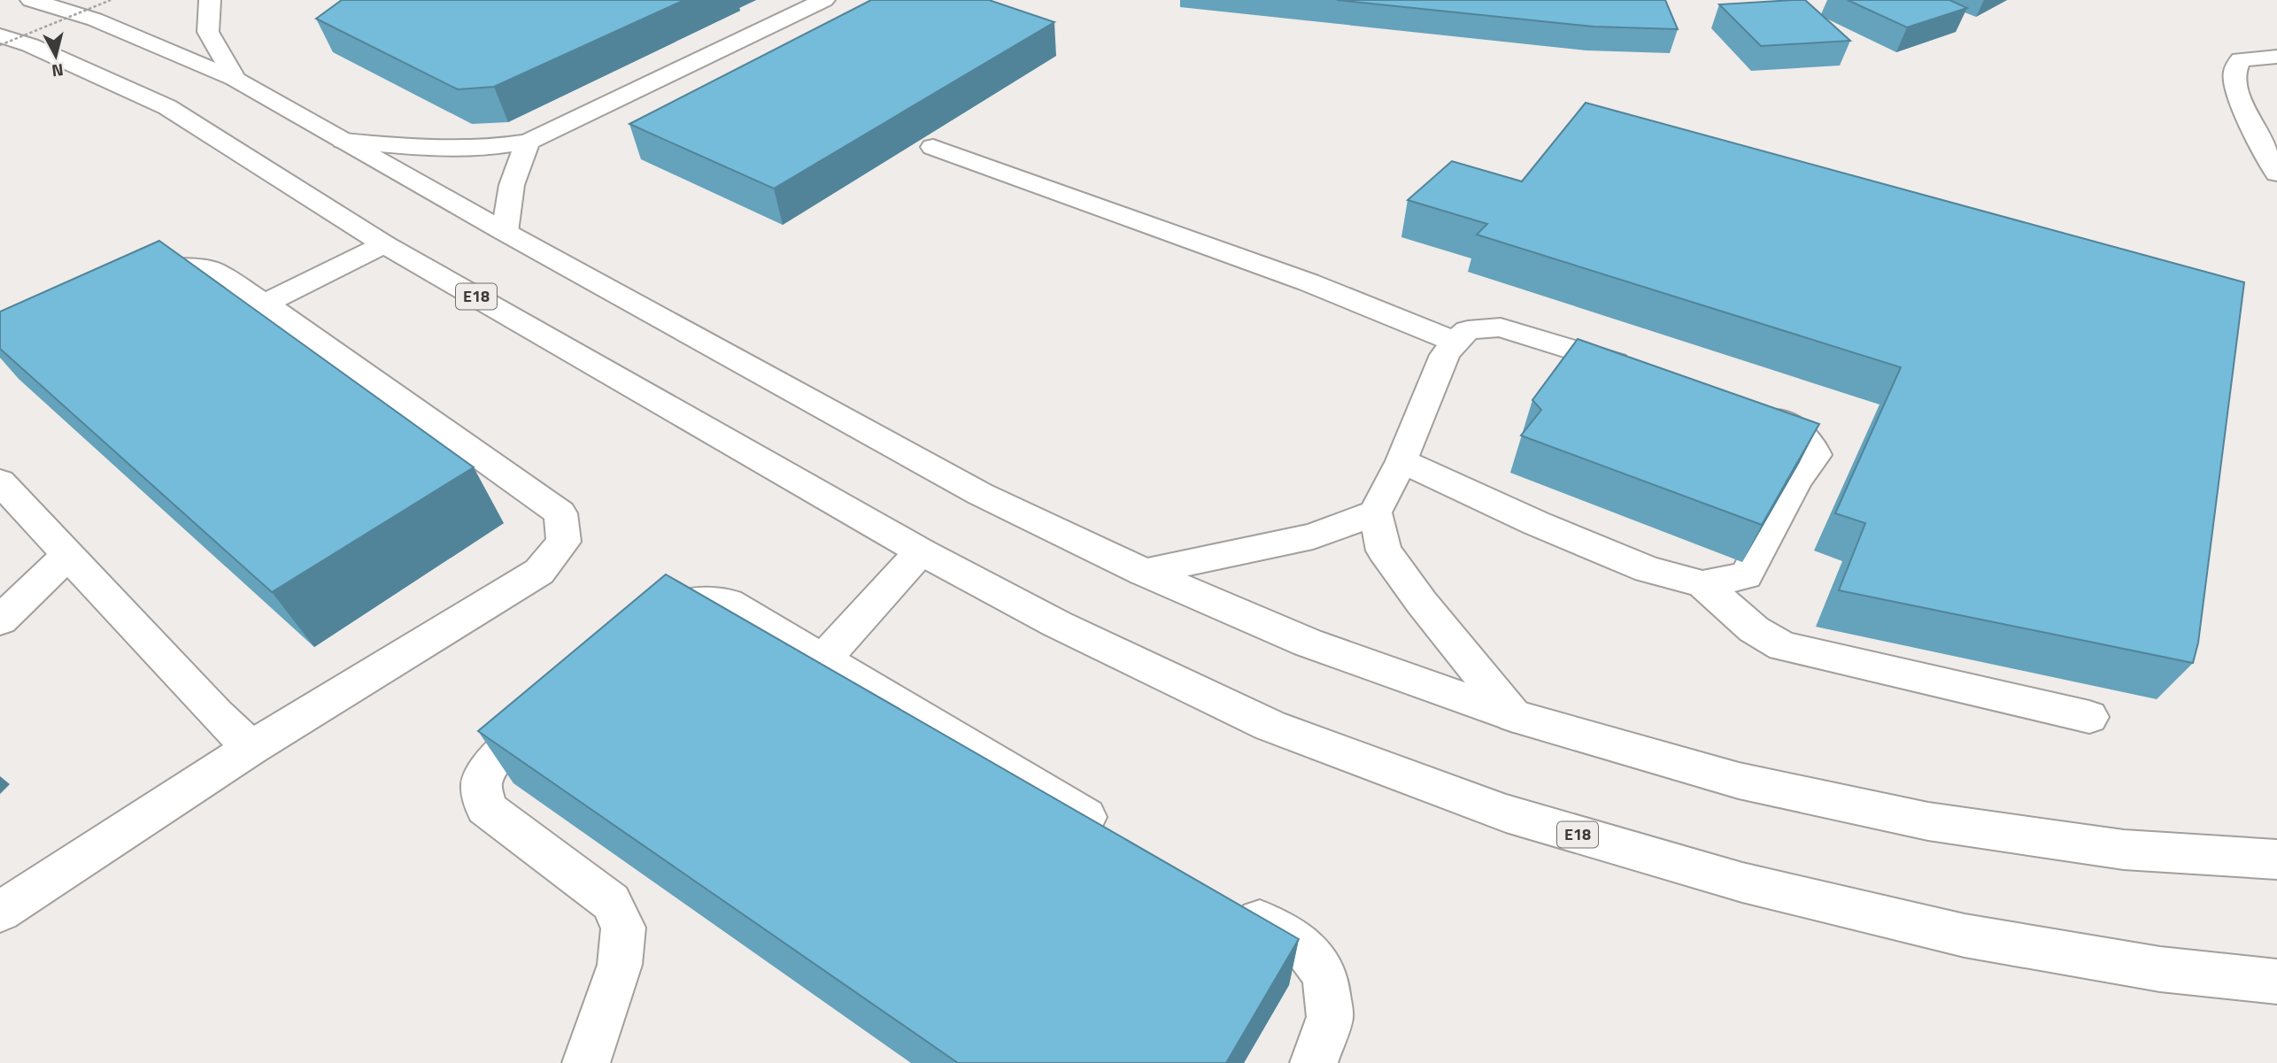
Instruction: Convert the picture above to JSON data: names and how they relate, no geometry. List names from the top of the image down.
{
  "streets": {
    "main road": ["E18"]
  },
  "north": "bottom"
}
